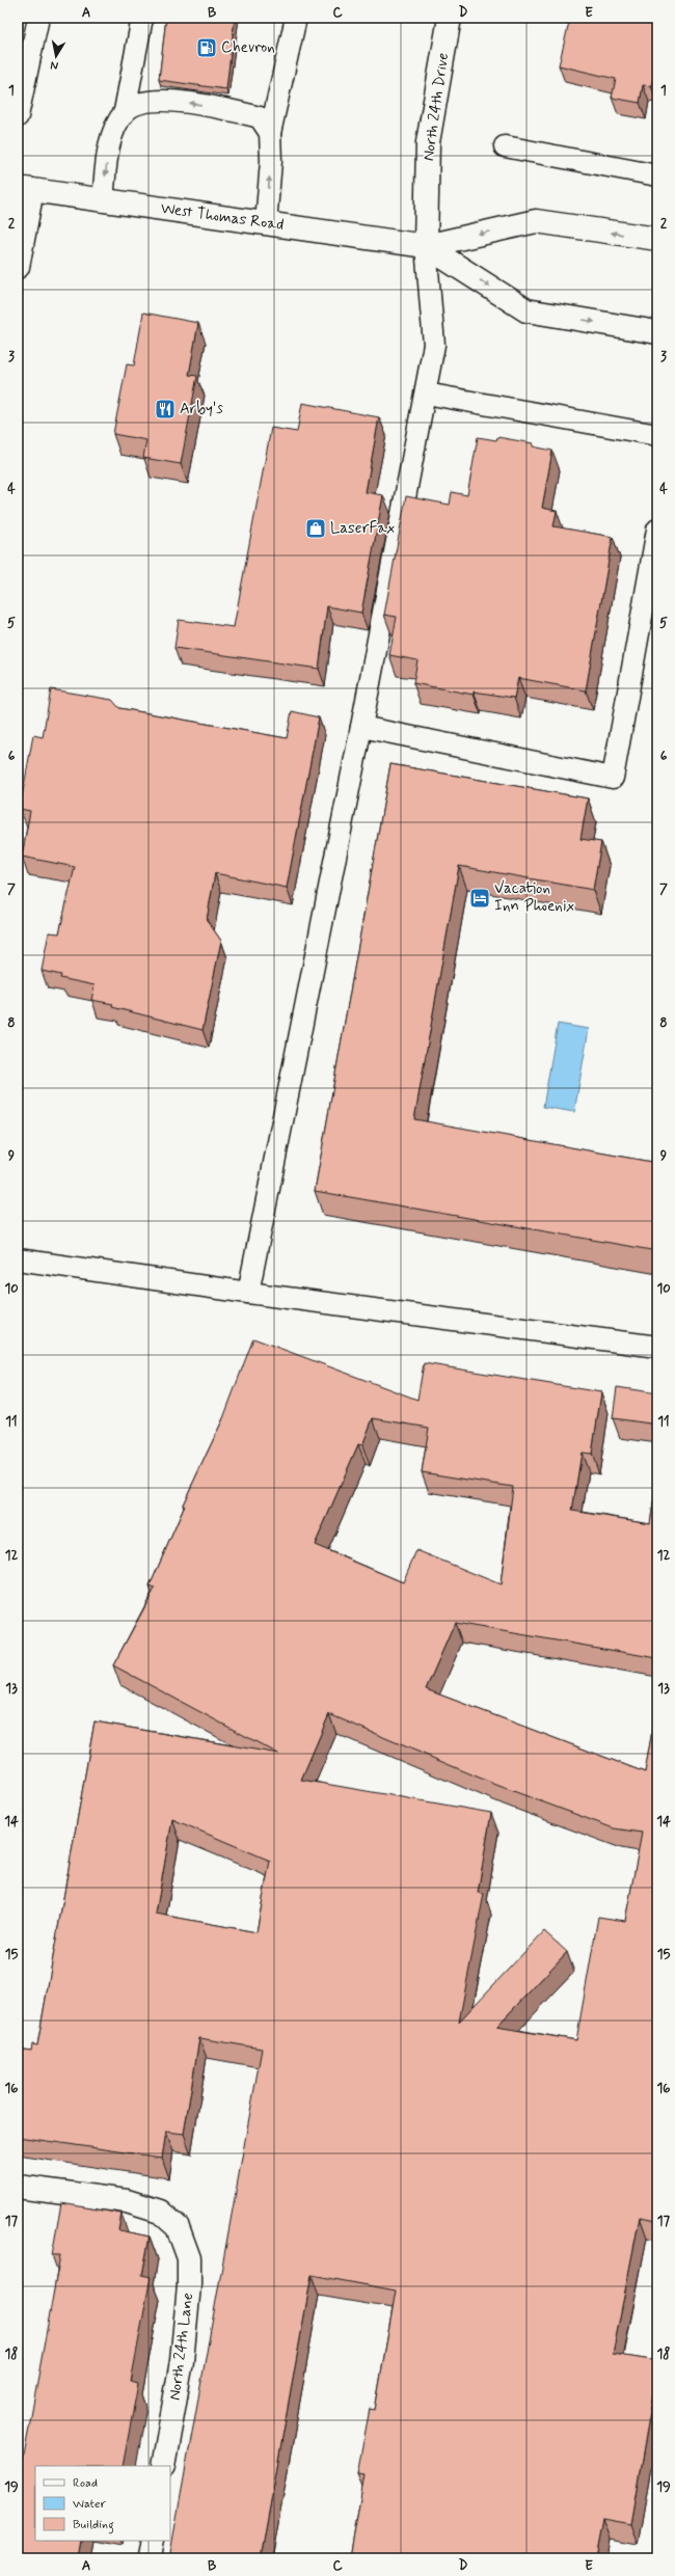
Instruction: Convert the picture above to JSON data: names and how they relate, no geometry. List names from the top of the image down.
{
  "streets": {
    "main road": ["North 24th Drive", "West Thomas Road", "North 24th Lane"]
  },
  "crossings": [
    ["North 24th Drive", "West Thomas Road"]
  ],
  "places": {
    "fuel station": ["Chevron"],
    "restaurant": ["Arby's"],
    "shop": ["LaserFax"],
    "hotel": ["Vacation Inn Phoenix"]
  },
  "legend": ["Road", "Water", "Building"],
  "north": "bottom",
  "grid": {
    "columns": [
      "A",
      "B",
      "C",
      "D",
      "E"
    ],
    "rows": [
      "1",
      "2",
      "3",
      "4",
      "5",
      "6",
      "7",
      "8",
      "9",
      "10",
      "11",
      "12",
      "13",
      "14",
      "15",
      "16",
      "17",
      "18",
      "19"
    ]
  }
}
